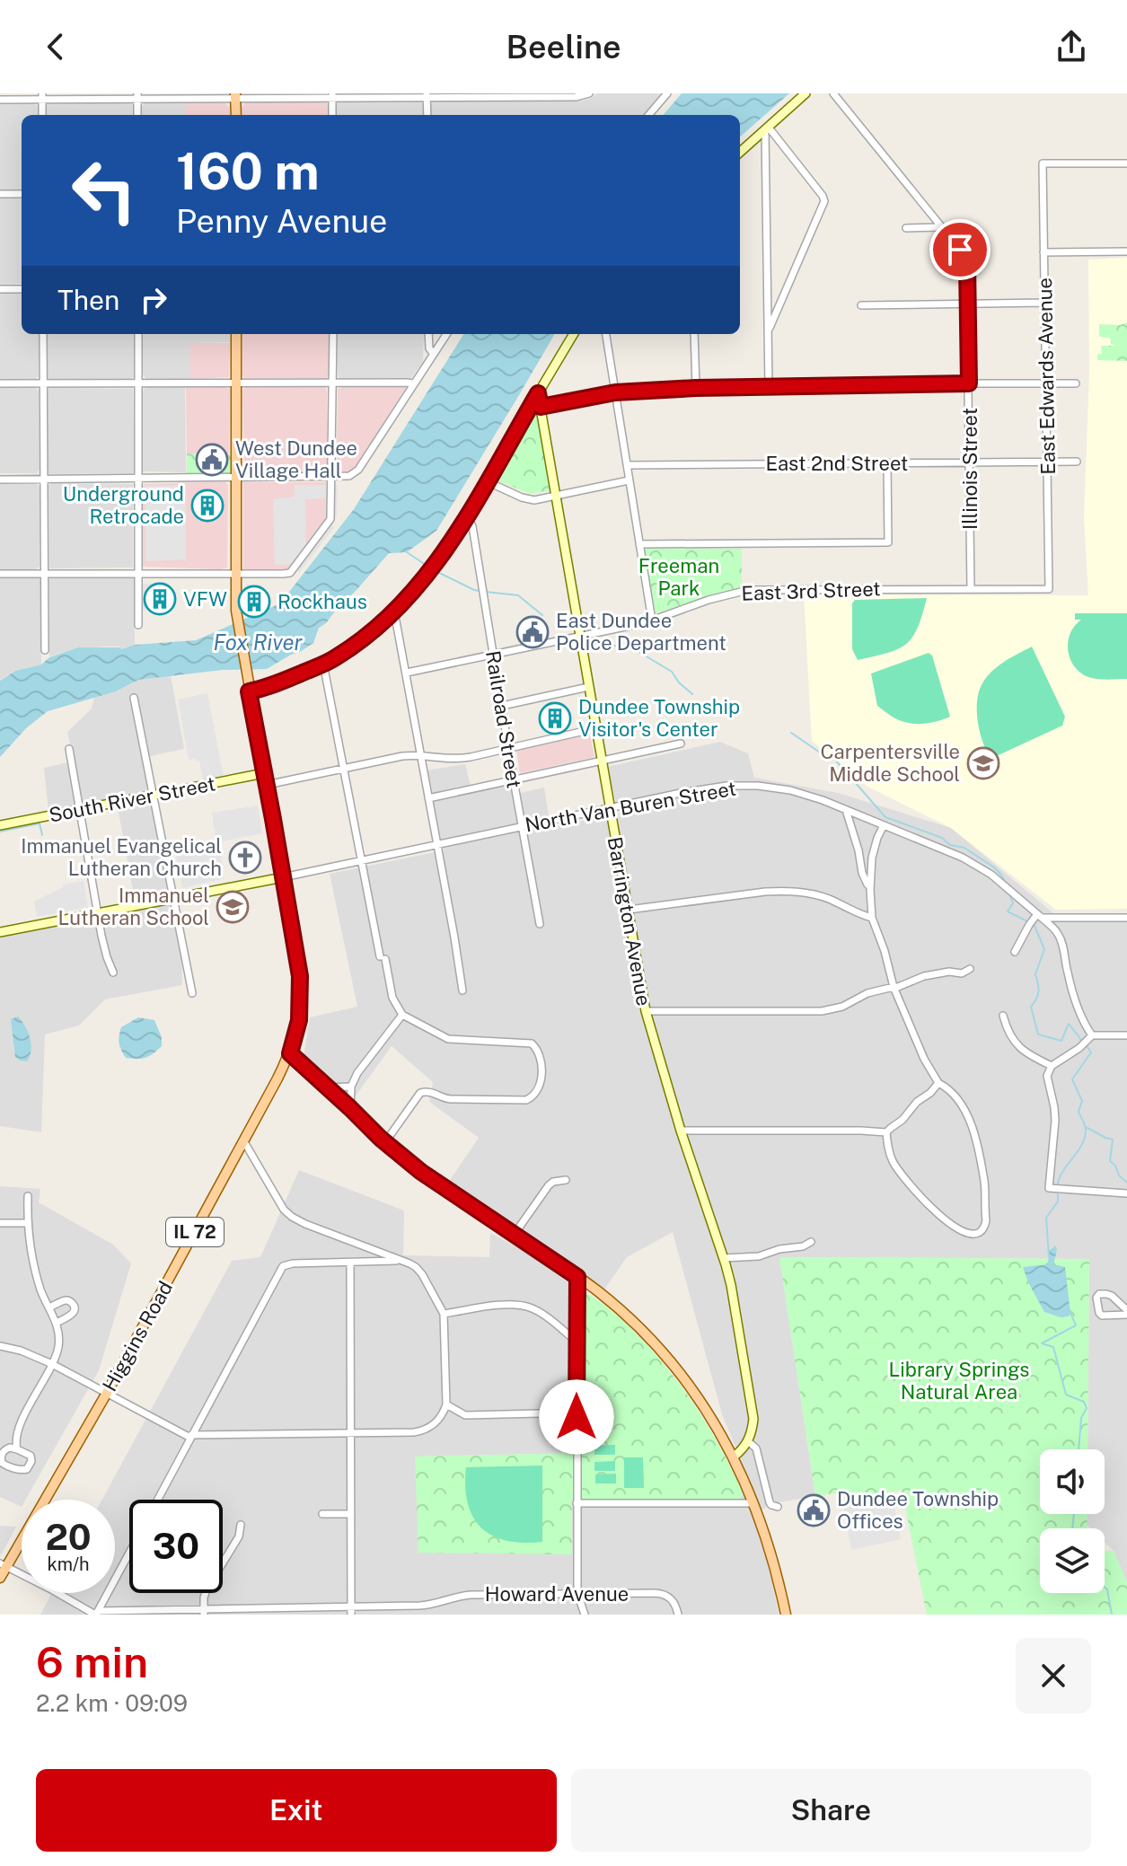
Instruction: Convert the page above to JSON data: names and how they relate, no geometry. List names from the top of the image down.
{
  "streets": {
    "main road": ["IL 72", "Higgins Road"],
    "street": [
      "East Edwards Avenue",
      "East 2nd Street",
      "Illinois Street",
      "East 3rd Street",
      "Railroad Street",
      "South River Street",
      "North Van Buren Street",
      "Barrington Avenue",
      "Howard Avenue"
    ]
  },
  "crossings": [
    ["East Edwards Avenue", "East 2nd Street"],
    ["East Edwards Avenue", "East 3rd Street"],
    ["East 2nd Street", "Illinois Street"],
    ["Illinois Street", "East 3rd Street"],
    ["East 3rd Street", "Railroad Street"],
    ["East 3rd Street", "Barrington Avenue"],
    ["Railroad Street", "North Van Buren Street"],
    ["South River Street", "IL 72"],
    ["North Van Buren Street", "Barrington Avenue"],
    ["North Van Buren Street", "IL 72"],
    ["IL 72", "Higgins Road"]
  ],
  "water": ["Fox River"],
  "parks": ["Freeman Park", "Library Springs Natural Area"],
  "places": {
    "public building": ["West Dundee Village Hall", "East Dundee Police Department", "Dundee Township Offices"],
    "building": [
      "Underground Retrocade",
      "VFW",
      "Rockhaus",
      "Dundee Township Visitor's Center"
    ],
    "school or university": ["Carpentersville Middle School", "Immanuel Lutheran School"],
    "church": ["Immanuel Evangelical Lutheran Church"]
  },
  "page": {
    "header": "Beeline",
    "turn": ["160 m", "Penny Avenue"],
    "then": "Then",
    "speed": "20 km/h",
    "limit": "30",
    "heading": ["6 min", "2.2 km · 09:09"],
    "buttons": ["Exit", "Share"]
  }
}
